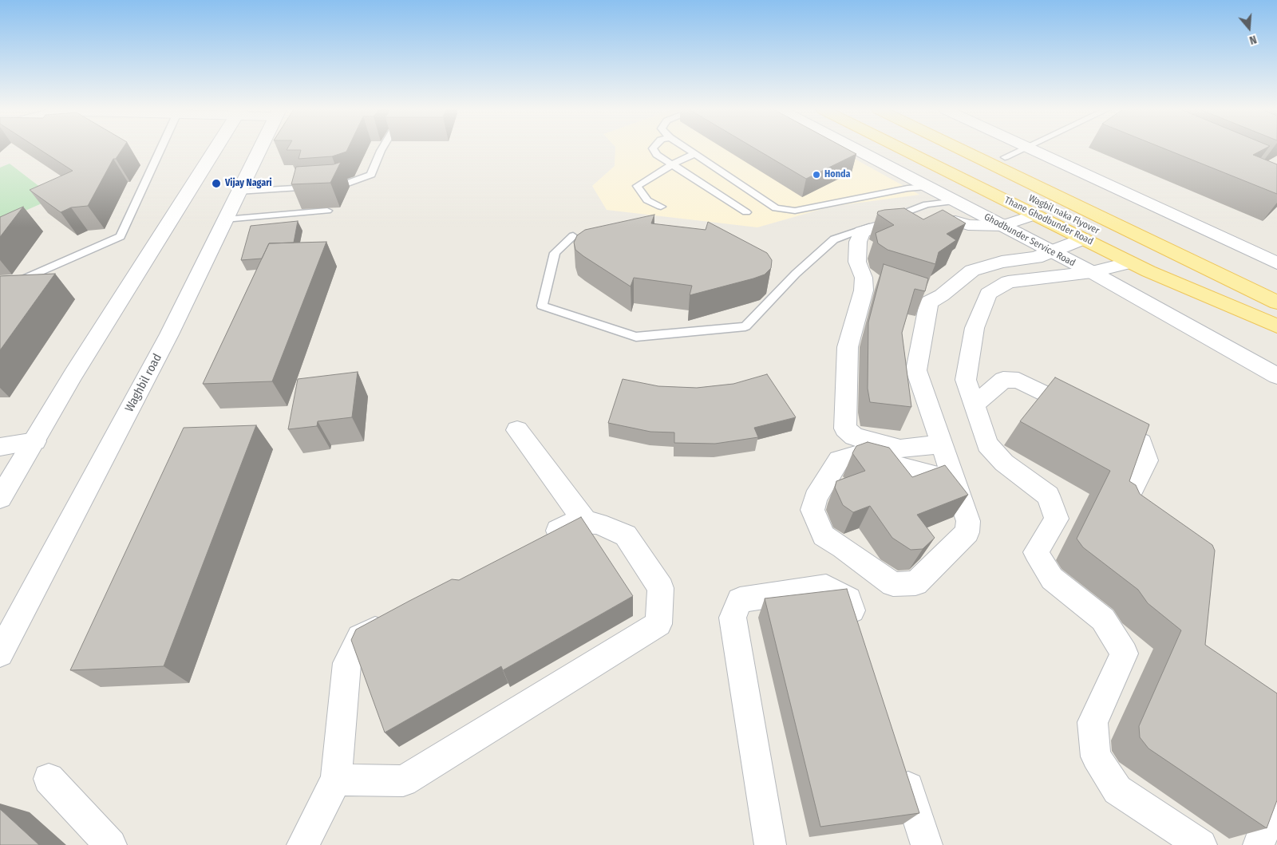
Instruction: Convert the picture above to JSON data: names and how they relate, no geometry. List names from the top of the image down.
{
  "streets": {
    "main road": ["Wagbil naka Flyover", "Thane Ghodbunder Road"],
    "street": ["Ghodbunder Service Road", "Waghbil road"]
  },
  "places": ["Honda", "Vijay Nagari"],
  "north": "bottom"
}
